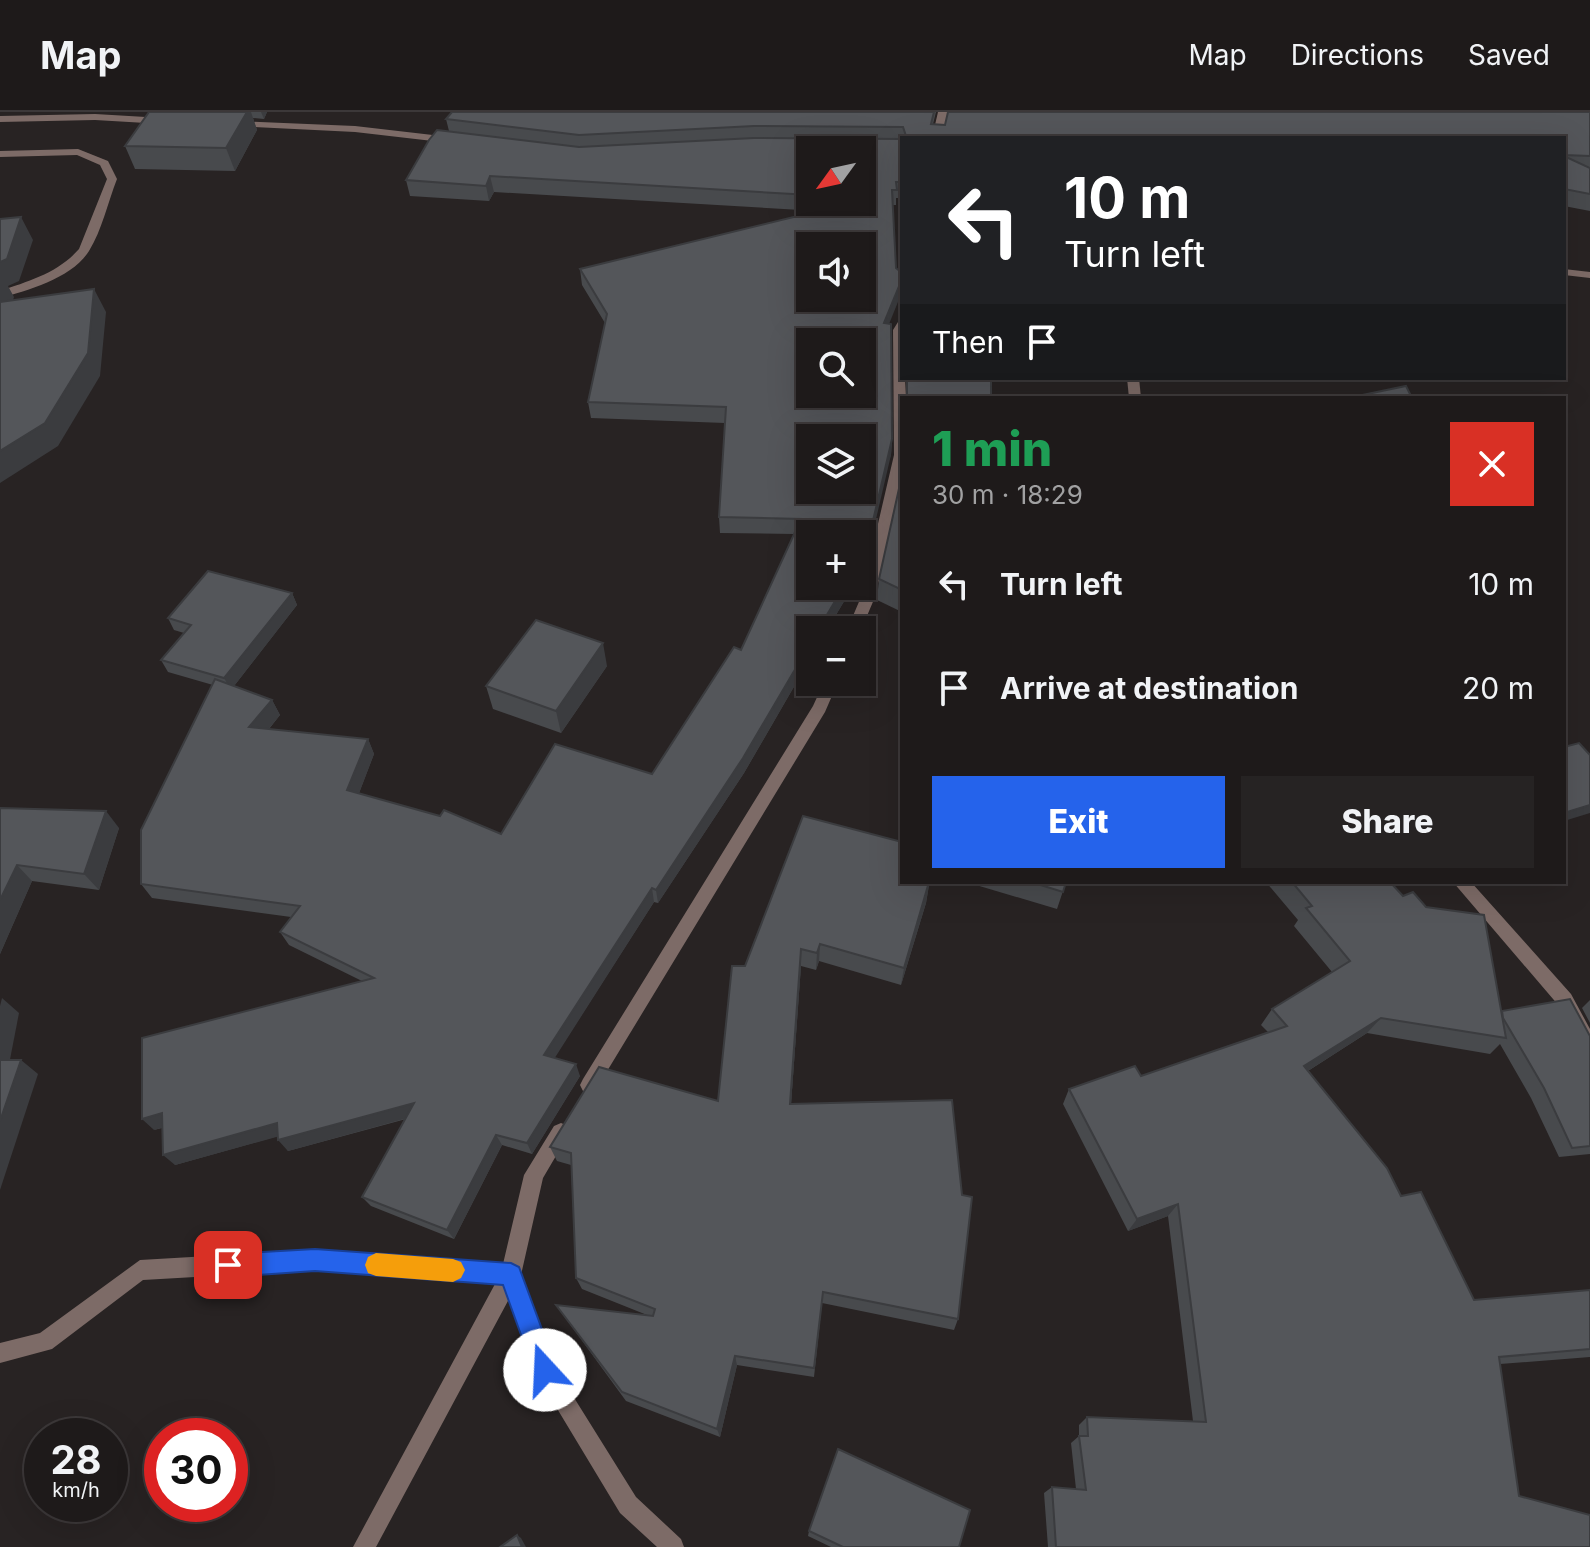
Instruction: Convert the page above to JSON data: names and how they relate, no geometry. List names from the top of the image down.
{
  "north": "bottom left",
  "page": {
    "header": "Map",
    "nav": ["Map", "Directions", "Saved"],
    "map_buttons": ["+", "−"],
    "turn": ["10 m", "Turn left"],
    "then": "Then",
    "heading": ["1 min", "30 m · 18:29"],
    "list": [
      {
        "name": "Turn left",
        "value": "10 m"
      },
      {
        "name": "Arrive at destination",
        "value": "20 m"
      }
    ],
    "buttons": ["Exit", "Share"],
    "speed": "28 km/h",
    "limit": "30"
  }
}
